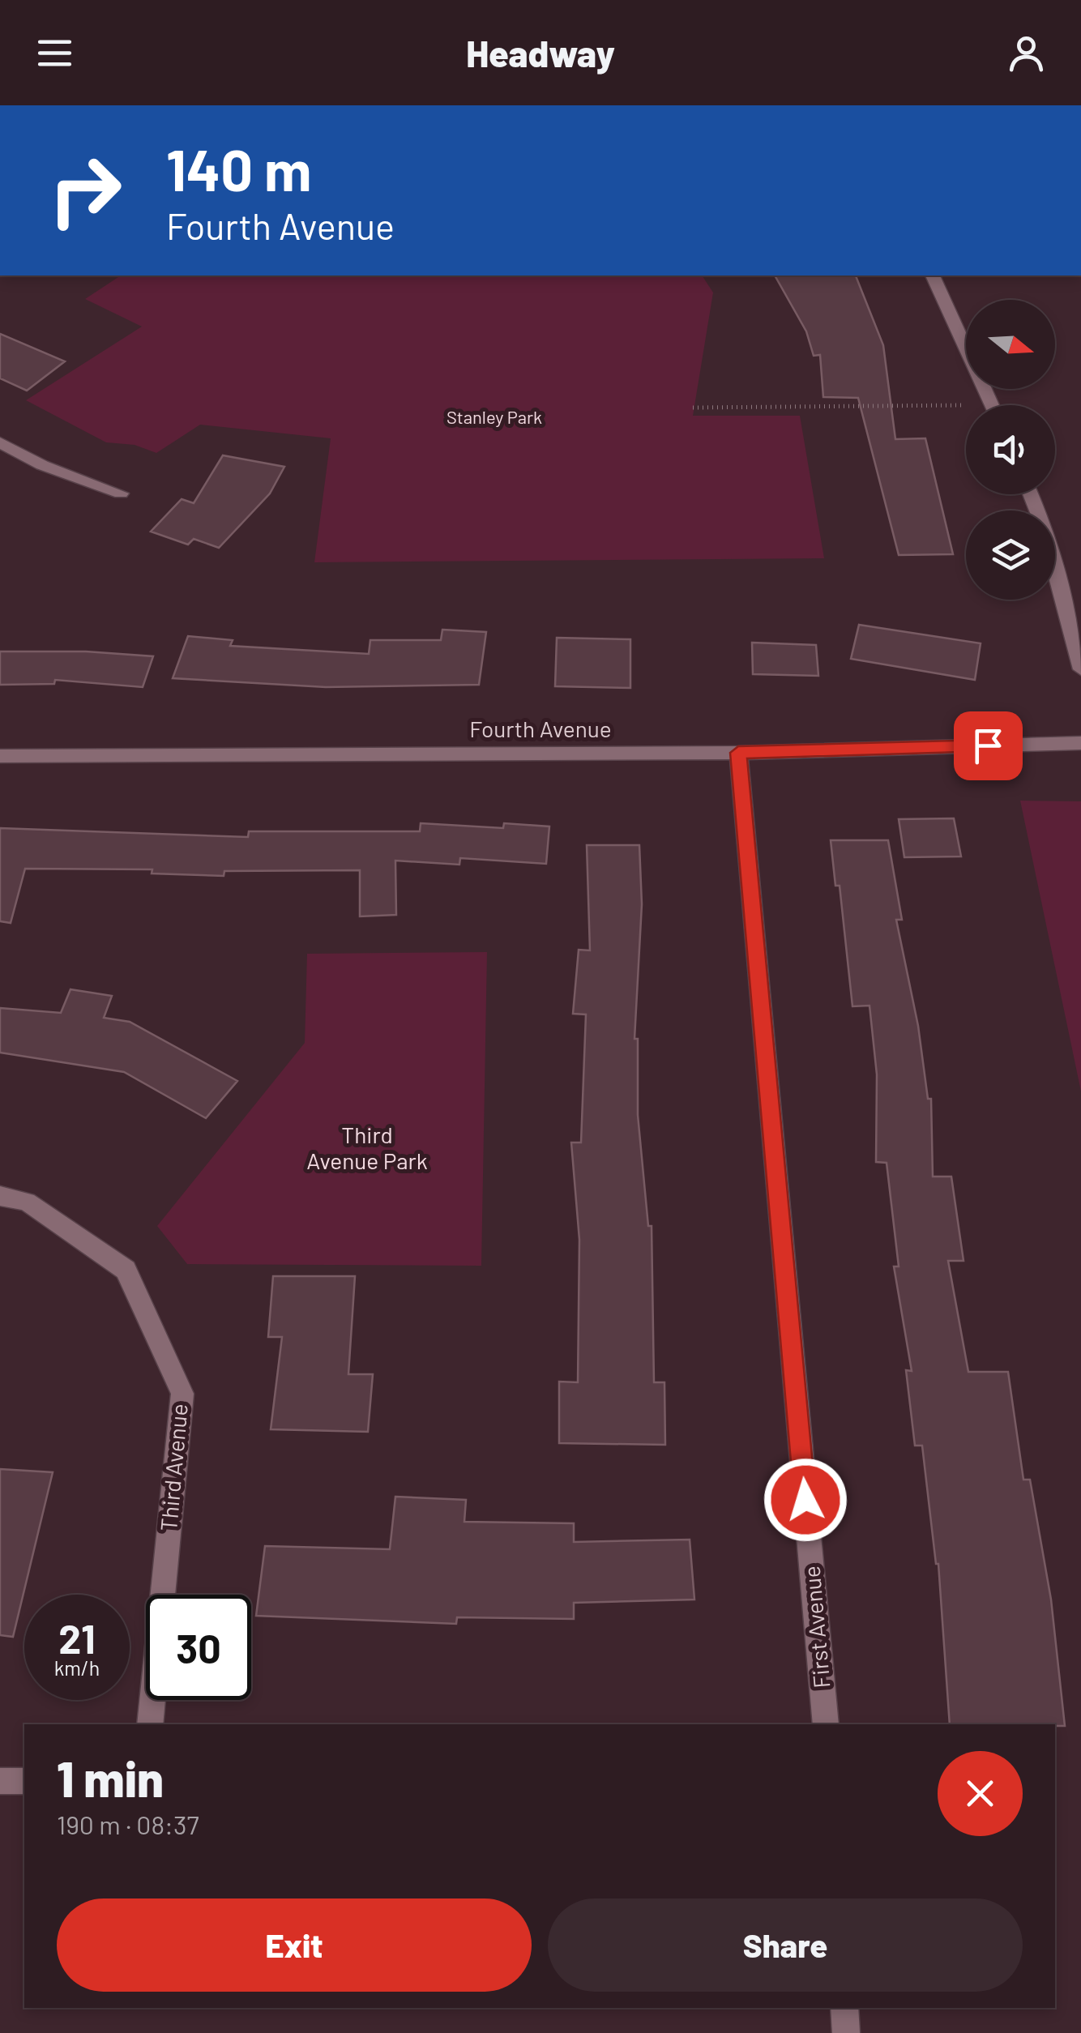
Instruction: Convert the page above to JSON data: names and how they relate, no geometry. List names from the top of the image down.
{
  "streets": {
    "street": ["Fourth Avenue", "Third Avenue", "First Avenue"]
  },
  "crossings": [
    ["Fourth Avenue", "First Avenue"]
  ],
  "parks": ["Stanley Park", "Third Avenue Park"],
  "north": "right",
  "page": {
    "header": "Headway",
    "turn": ["140 m", "Fourth Avenue"],
    "speed": "21 km/h",
    "limit": "30",
    "heading": ["1 min", "190 m · 08:37"],
    "buttons": ["Exit", "Share"]
  }
}
